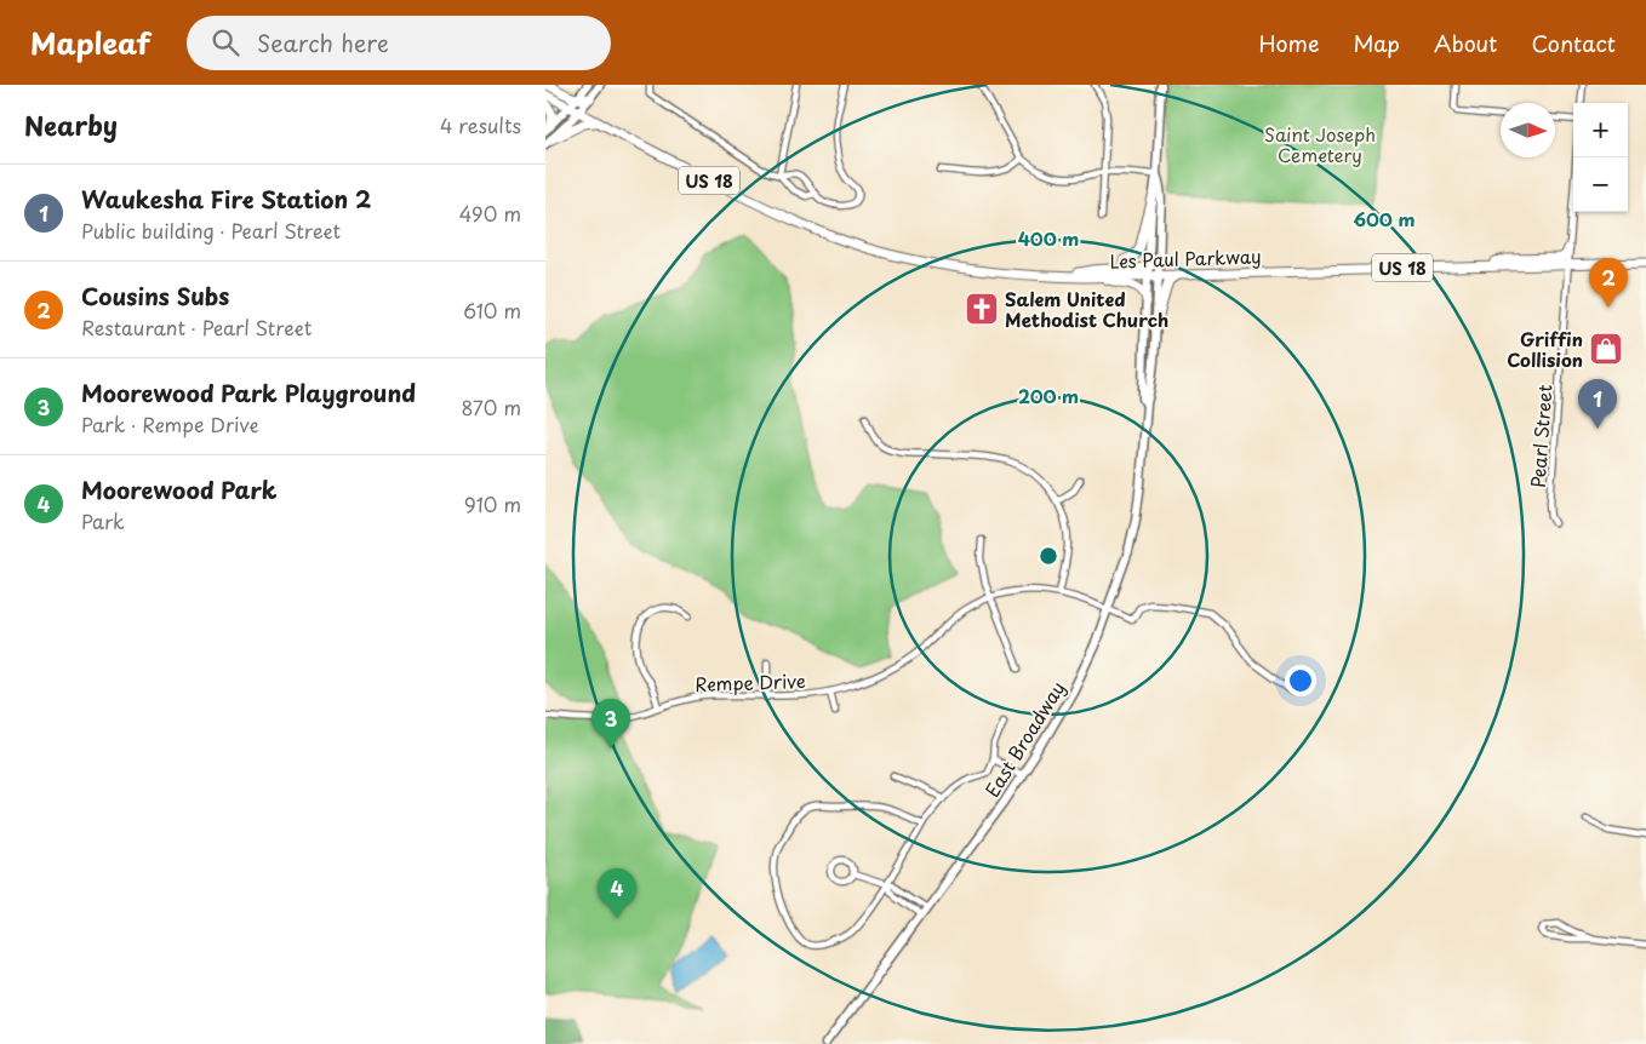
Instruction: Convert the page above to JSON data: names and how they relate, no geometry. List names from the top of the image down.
{
  "streets": {
    "main road": ["US 18", "Les Paul Parkway", "East Broadway"],
    "street": ["Pearl Street", "Rempe Drive"]
  },
  "crossings": [
    ["Les Paul Parkway", "Pearl Street"],
    ["Les Paul Parkway", "East Broadway"],
    ["Rempe Drive", "East Broadway"]
  ],
  "parks": ["Saint Joseph Cemetery"],
  "places": {
    "church": ["Salem United Methodist Church"],
    "shop": ["Griffin Collision"]
  },
  "north": "right",
  "page": {
    "header": "Mapleaf",
    "search": "Search here",
    "nav": [
      "Home",
      "Map",
      "About",
      "Contact"
    ],
    "heading": ["Nearby", "4 results"],
    "map_buttons": ["+", "−"],
    "list": [
      {
        "mark": "1",
        "name": "Waukesha Fire Station 2",
        "note": "Public building · Pearl Street",
        "value": "490 m"
      },
      {
        "mark": "2",
        "name": "Cousins Subs",
        "note": "Restaurant · Pearl Street",
        "value": "610 m"
      },
      {
        "mark": "3",
        "name": "Moorewood Park Playground",
        "note": "Park · Rempe Drive",
        "value": "870 m"
      },
      {
        "mark": "4",
        "name": "Moorewood Park",
        "note": "Park",
        "value": "910 m"
      }
    ],
    "pins": [
      "2",
      "1",
      "3",
      "4"
    ]
  },
  "rings": ["600 m", "400 m", "200 m"]
}
